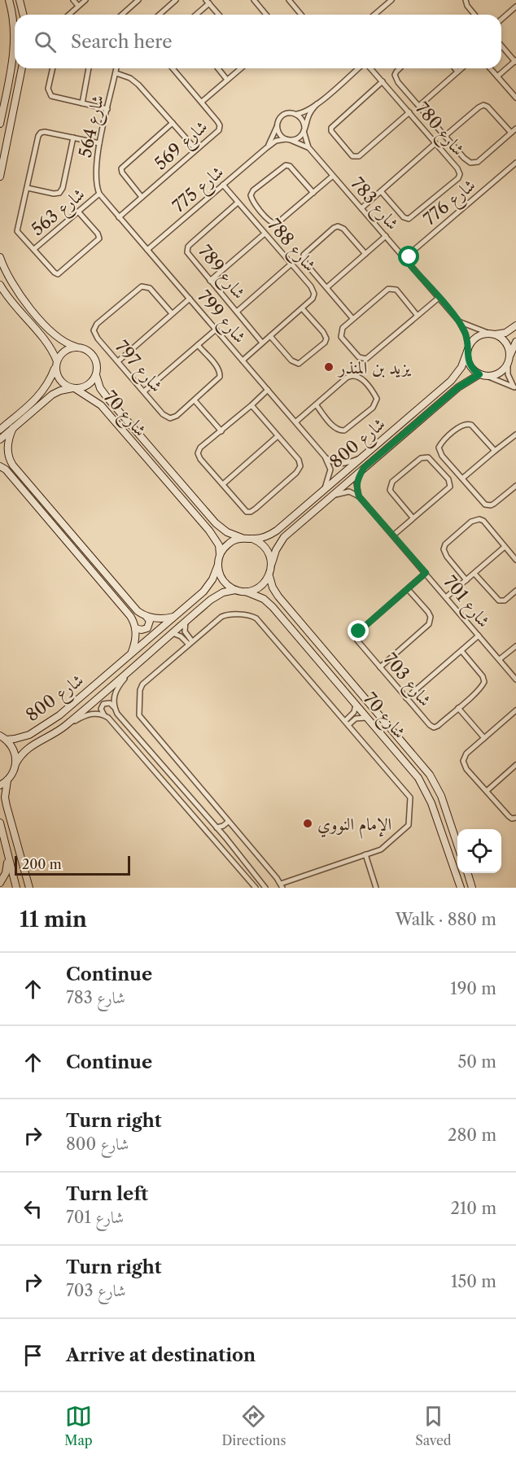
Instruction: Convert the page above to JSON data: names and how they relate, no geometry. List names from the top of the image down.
{
  "streets": {
    "main road": ["شارع 70", "شارع 800"],
    "street": [
      "شارع 564",
      "شارع 780",
      "شارع 569",
      "شارع 775",
      "شارع 776",
      "شارع 783",
      "شارع 563",
      "شارع 788",
      "شارع 789",
      "شارع 799",
      "شارع 797",
      "شارع 701",
      "شارع 703"
    ]
  },
  "crossings": [
    ["شارع 564", "شارع 563"],
    ["شارع 564", "شارع 799"],
    ["شارع 569", "شارع 799"],
    ["شارع 775", "شارع 783"],
    ["شارع 775", "شارع 788"],
    ["شارع 775", "شارع 799"],
    ["شارع 776", "شارع 783"],
    ["شارع 783", "شارع 800"],
    ["شارع 563", "شارع 799"],
    ["شارع 788", "شارع 789"],
    ["شارع 788", "شارع 799"],
    ["شارع 70", "شارع 800"],
    ["شارع 701", "شارع 703"]
  ],
  "places": ["يزيد بن المنذر", "الإمام النووي"],
  "scale_bar": "200 m",
  "page": {
    "search": "Search here",
    "scale": "200 m",
    "heading": ["11 min", "Walk · 880 m"],
    "list": [
      ["Continue", "شارع 783", "190 m"],
      ["Continue", "50 m"],
      ["Turn right", "شارع 800", "280 m"],
      ["Turn left", "شارع 701", "210 m"],
      ["Turn right", "شارع 703", "150 m"],
      "Arrive at destination"
    ],
    "nav": ["Map", "Directions", "Saved"]
  }
}
